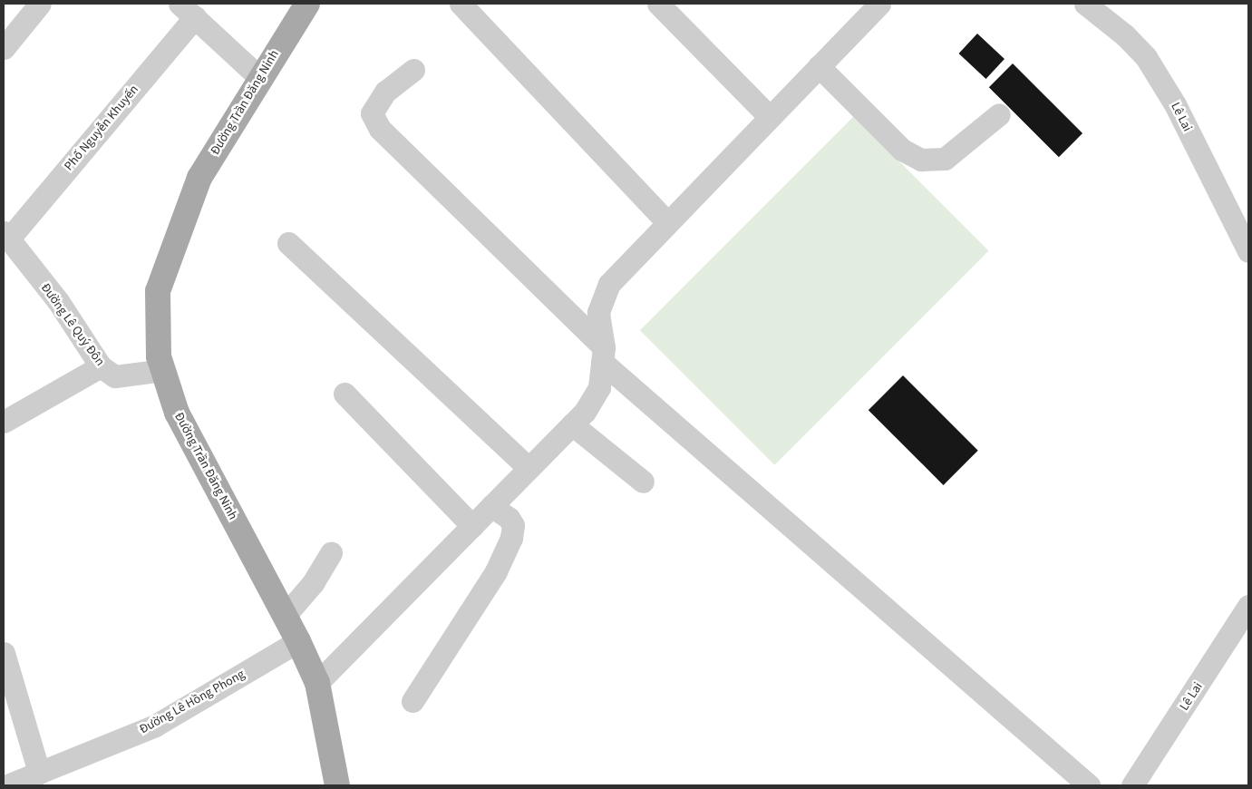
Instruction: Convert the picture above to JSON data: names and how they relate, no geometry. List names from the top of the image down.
{
  "streets": {
    "main road": ["Đường Trần Đăng Ninh"],
    "street": [
      "Lê Lai",
      "Phố Nguyễn Khuyến",
      "Đường Lê Quý Đôn",
      "Đường Lê Hồng Phong"
    ]
  },
  "crossings": [
    ["Đường Trần Đăng Ninh", "Đường Lê Quý Đôn"],
    ["Đường Trần Đăng Ninh", "Đường Lê Hồng Phong"],
    ["Phố Nguyễn Khuyến", "Đường Lê Quý Đôn"]
  ]
}
